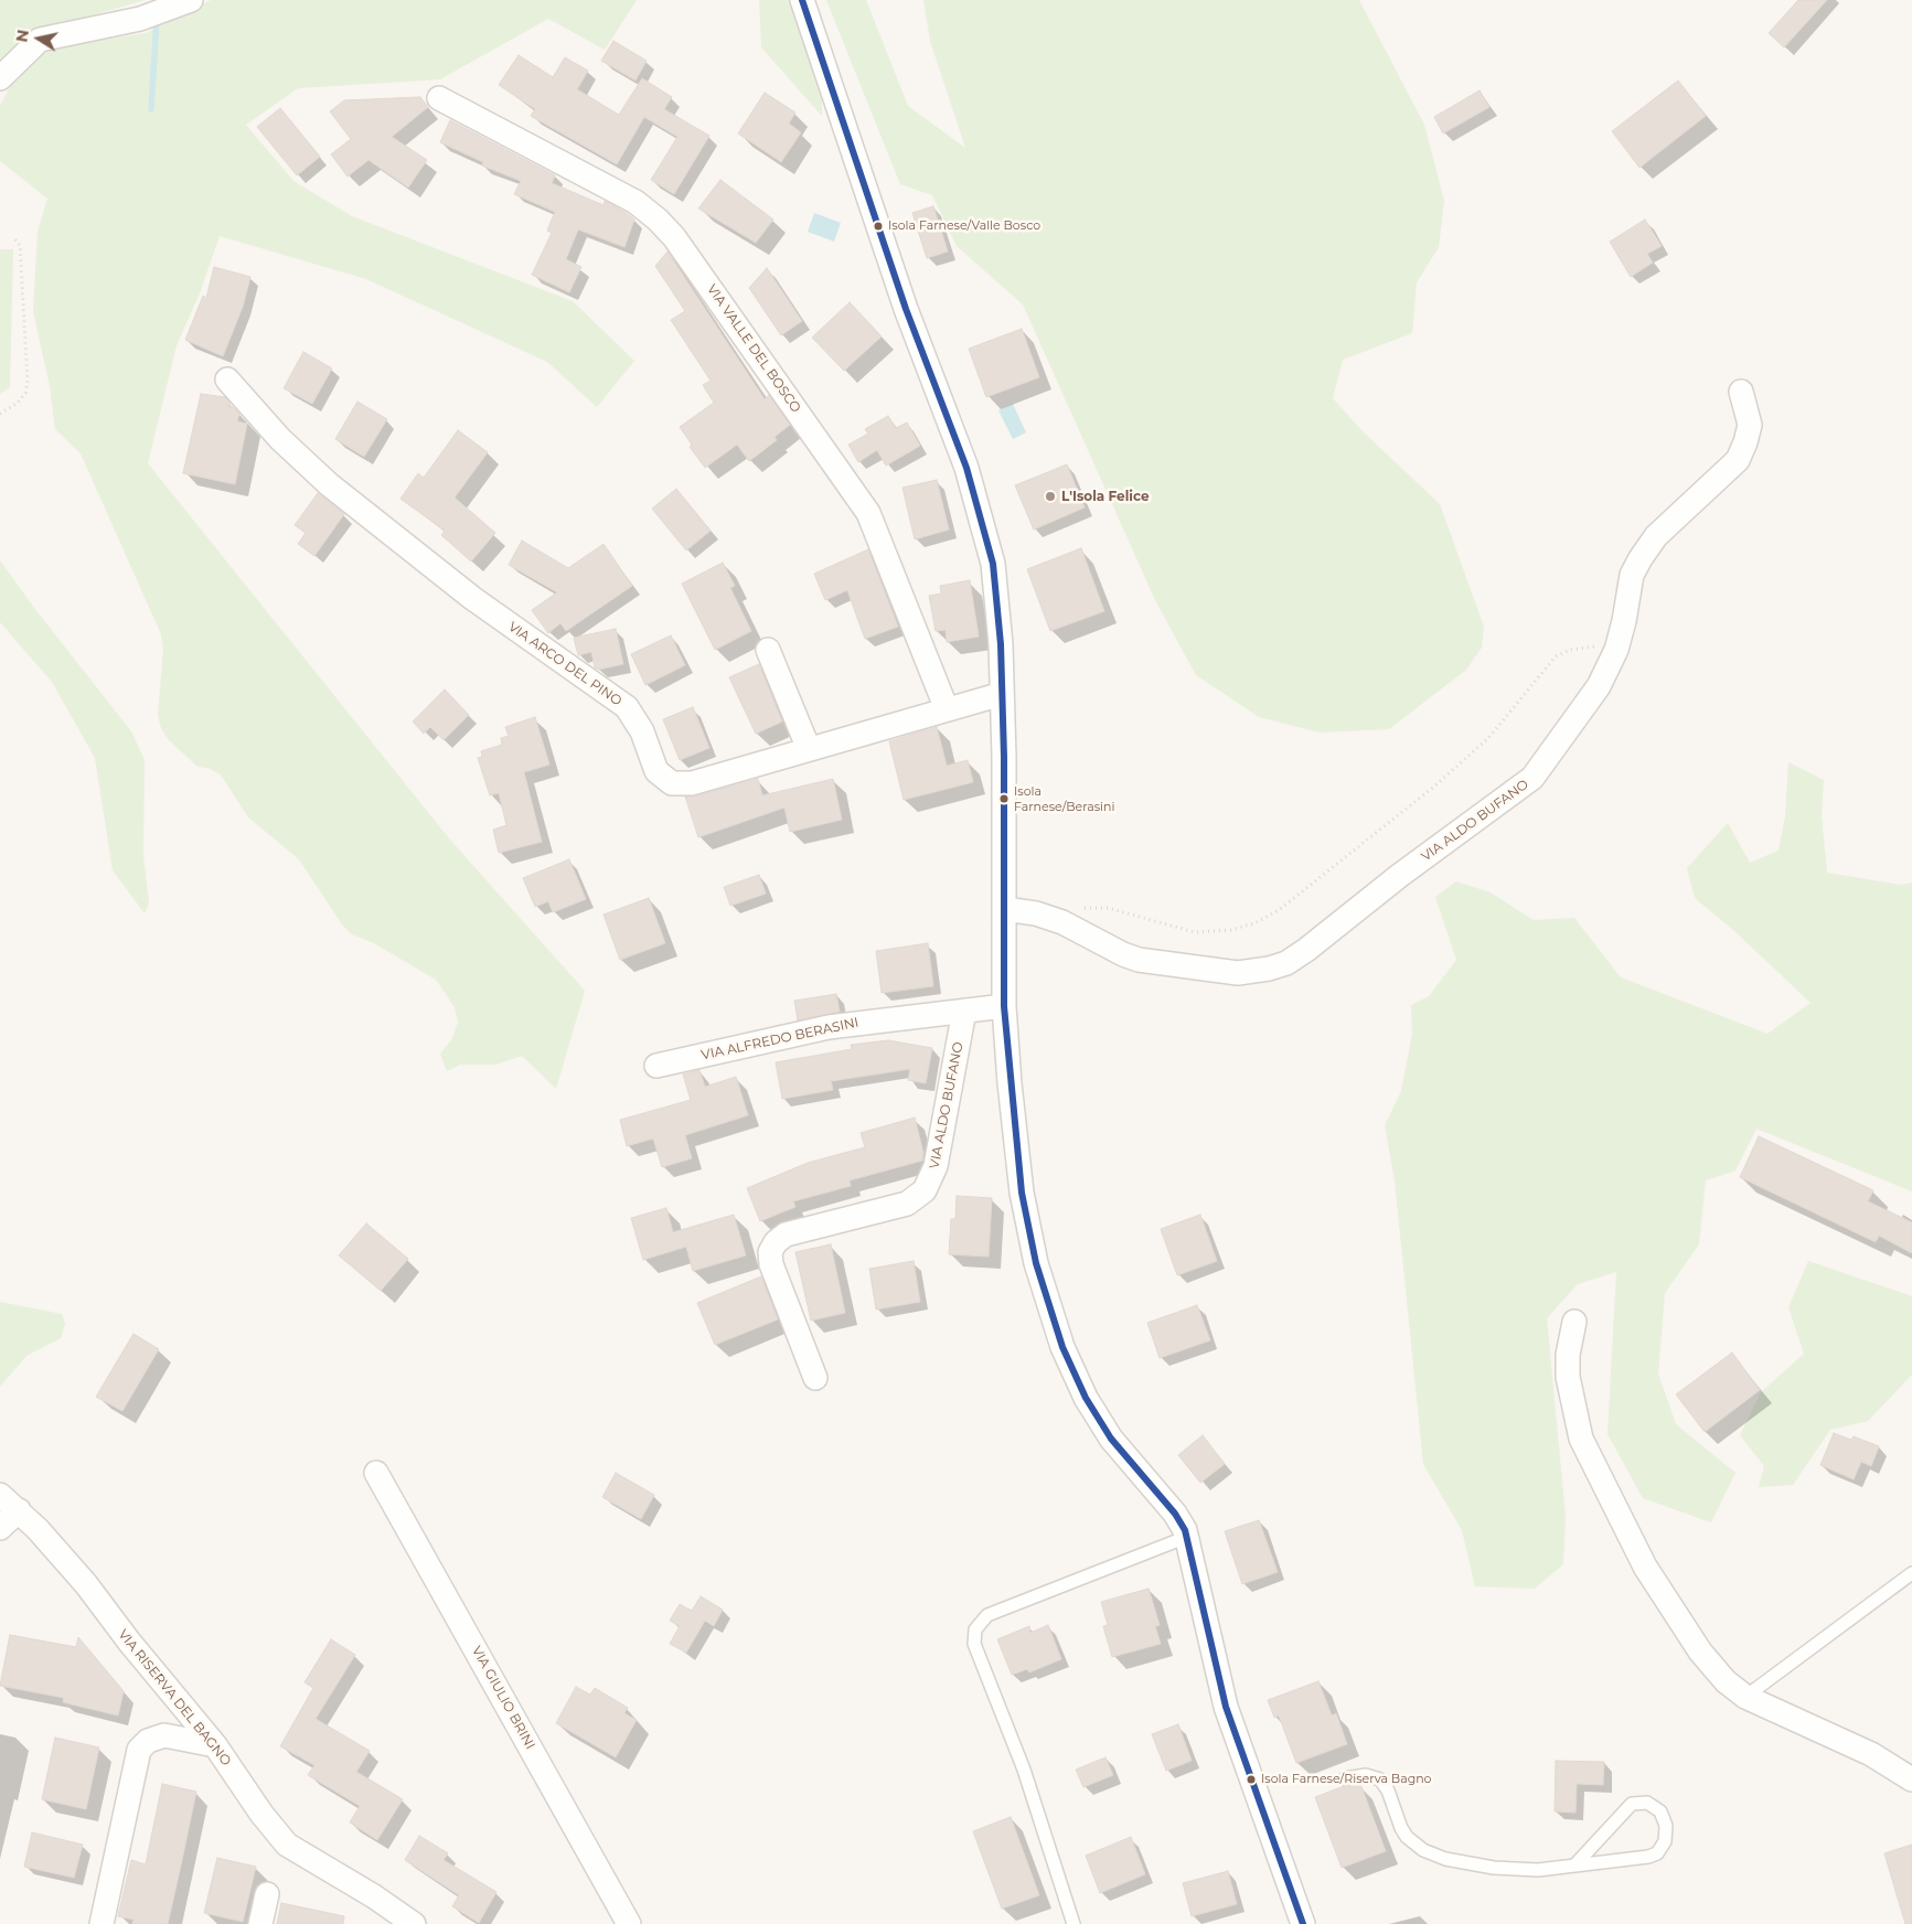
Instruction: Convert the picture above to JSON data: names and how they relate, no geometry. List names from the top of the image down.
{
  "streets": {
    "street": [
      "VIA VALLE DEL BOSCO",
      "VIA ARCO DEL PINO",
      "VIA ALDO BUFANO",
      "VIA ALFREDO BERASINI",
      "VIA RISERVA DEL BAGNO",
      "VIA GIULIO BRINI"
    ]
  },
  "crossings": [
    ["VIA VALLE DEL BOSCO", "VIA ARCO DEL PINO"],
    ["VIA ALDO BUFANO", "VIA ALFREDO BERASINI"]
  ],
  "places": [
    "Isola Farnese/Valle Bosco",
    "L'Isola Felice",
    "Isola Farnese/Berasini",
    "Isola Farnese/Riserva Bagno"
  ],
  "north": "left"
}
